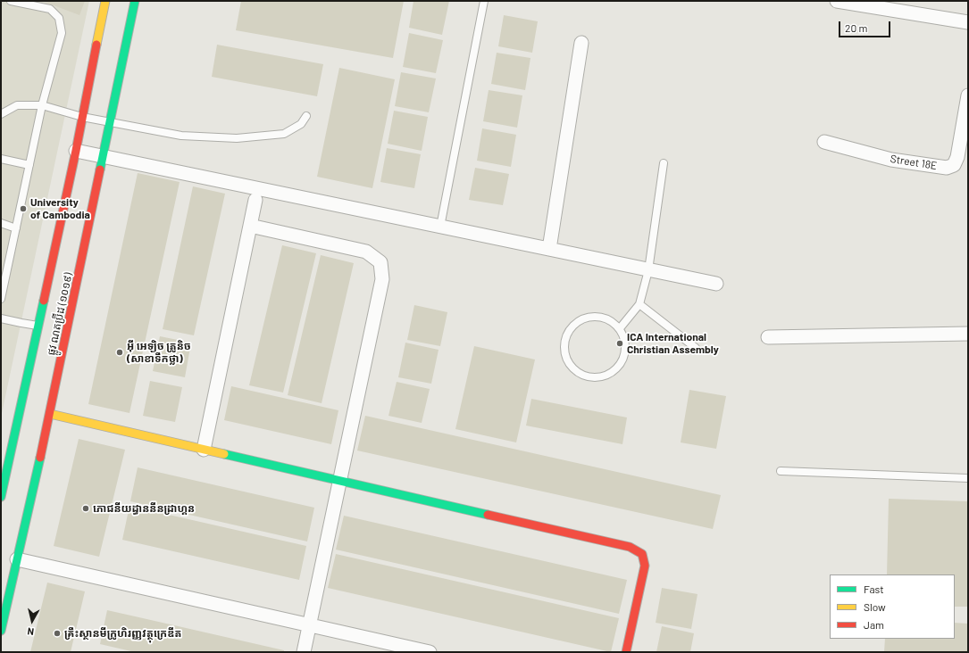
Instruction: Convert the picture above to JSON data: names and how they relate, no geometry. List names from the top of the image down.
{
  "streets": {
    "main road": ["ផ្លូវ ណតប្រ៊ីដ (១០១៩)"],
    "street": ["Street 18E"]
  },
  "places": [
    "University of Cambodia",
    "ICA International Christian Assembly",
    "អ៊ី អេឡិច ត្រូនិច (សាខាទឹកថ្លា)",
    "ភោជនីយដ្ធាននីនដ្រាហ្គន",
    "គ្រឹះស្ថានមីក្រូហិរញ្ញវត្ថុក្រេឌីត"
  ],
  "legend": ["Fast", "Slow", "Jam"],
  "scale_bar": "20 m",
  "north": "bottom"
}
